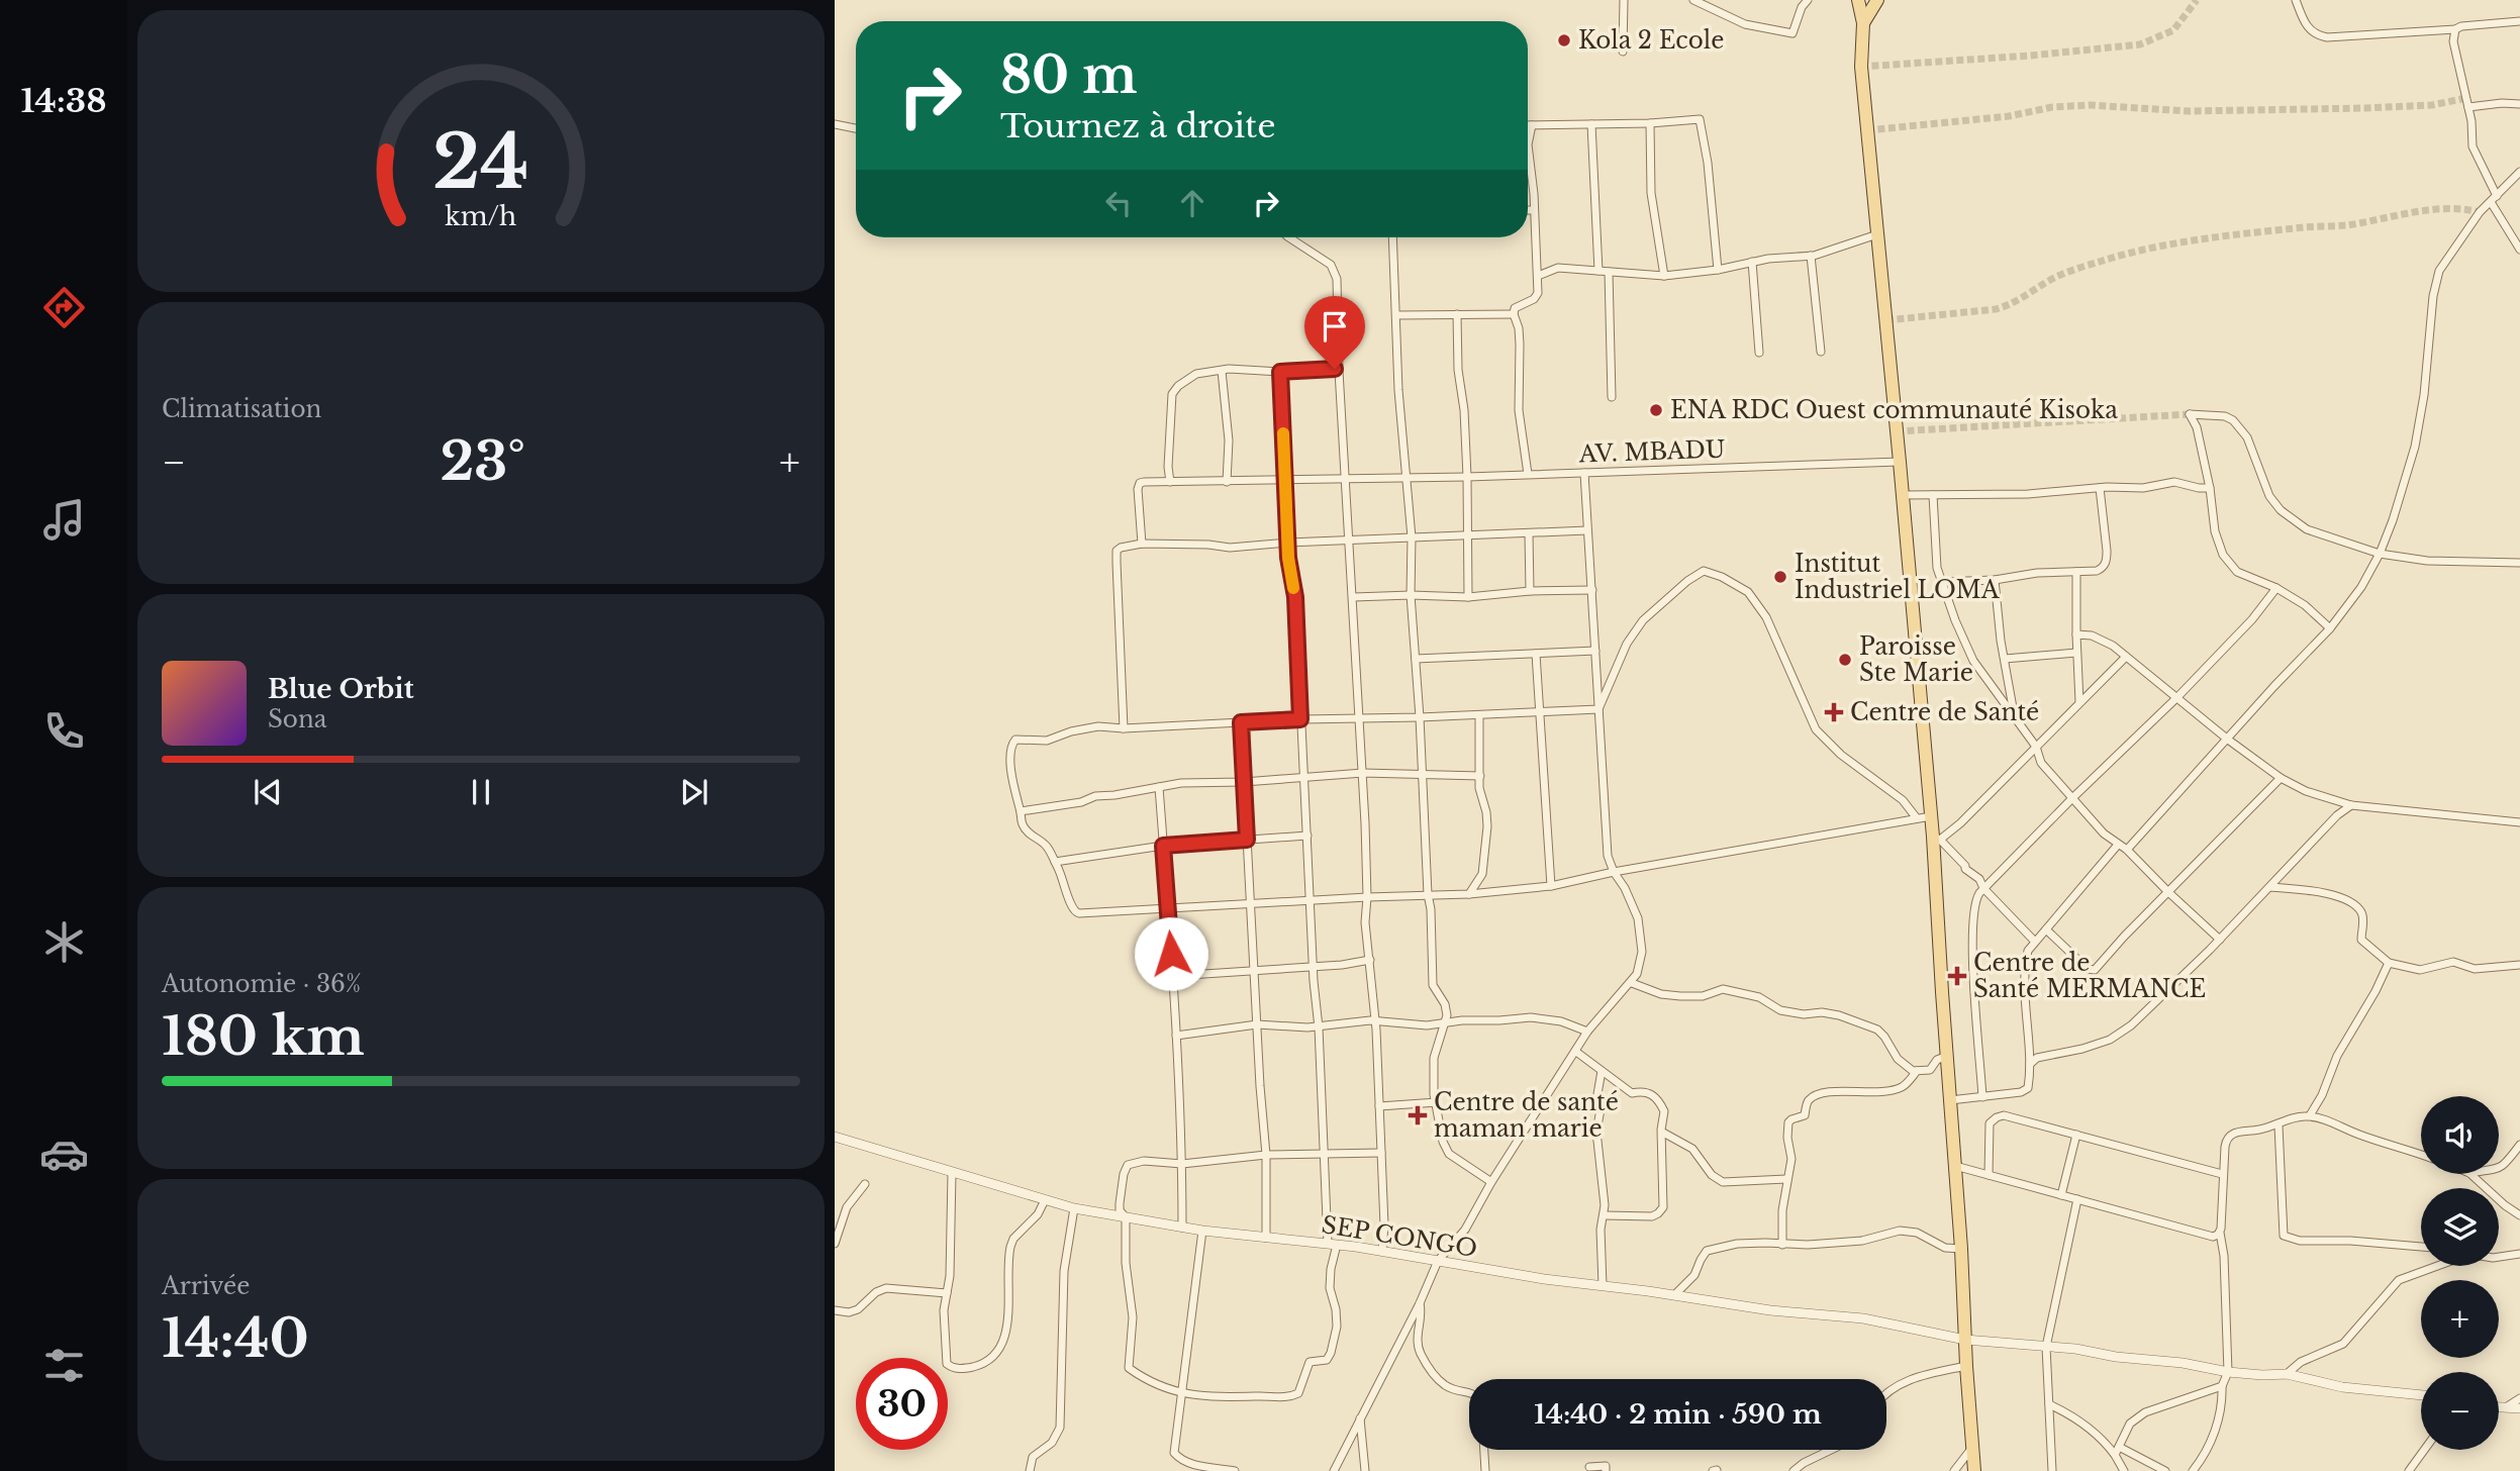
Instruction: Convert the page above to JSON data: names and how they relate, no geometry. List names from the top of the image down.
{
  "streets": {
    "street": ["AV. MBADU", "SEP CONGO"]
  },
  "places": {
    "other": [
      "Kola 2 Ecole",
      "ENA RDC Ouest communauté Kisoka",
      "Institut Industriel LOMA",
      "Paroisse Ste Marie"
    ],
    "health": ["Centre de Santé", "Centre de Santé MERMANCE", "Centre de santé maman marie"]
  },
  "page": {
    "tabs": "14:38",
    "turn": ["80 m", "Tournez à droite"],
    "tile": [
      "Climatisation",
      ["Autonomie · 36%", "180 km"],
      ["Arrivée", "14:40"]
    ],
    "heat": ["−", "23°", "+"],
    "song": ["Blue Orbit", "Sona"],
    "map_buttons": ["+", "−"],
    "limit": "30",
    "trip": "14:40 · 2 min · 590 m",
    "gauge": ["24", "km/h"]
  }
}
